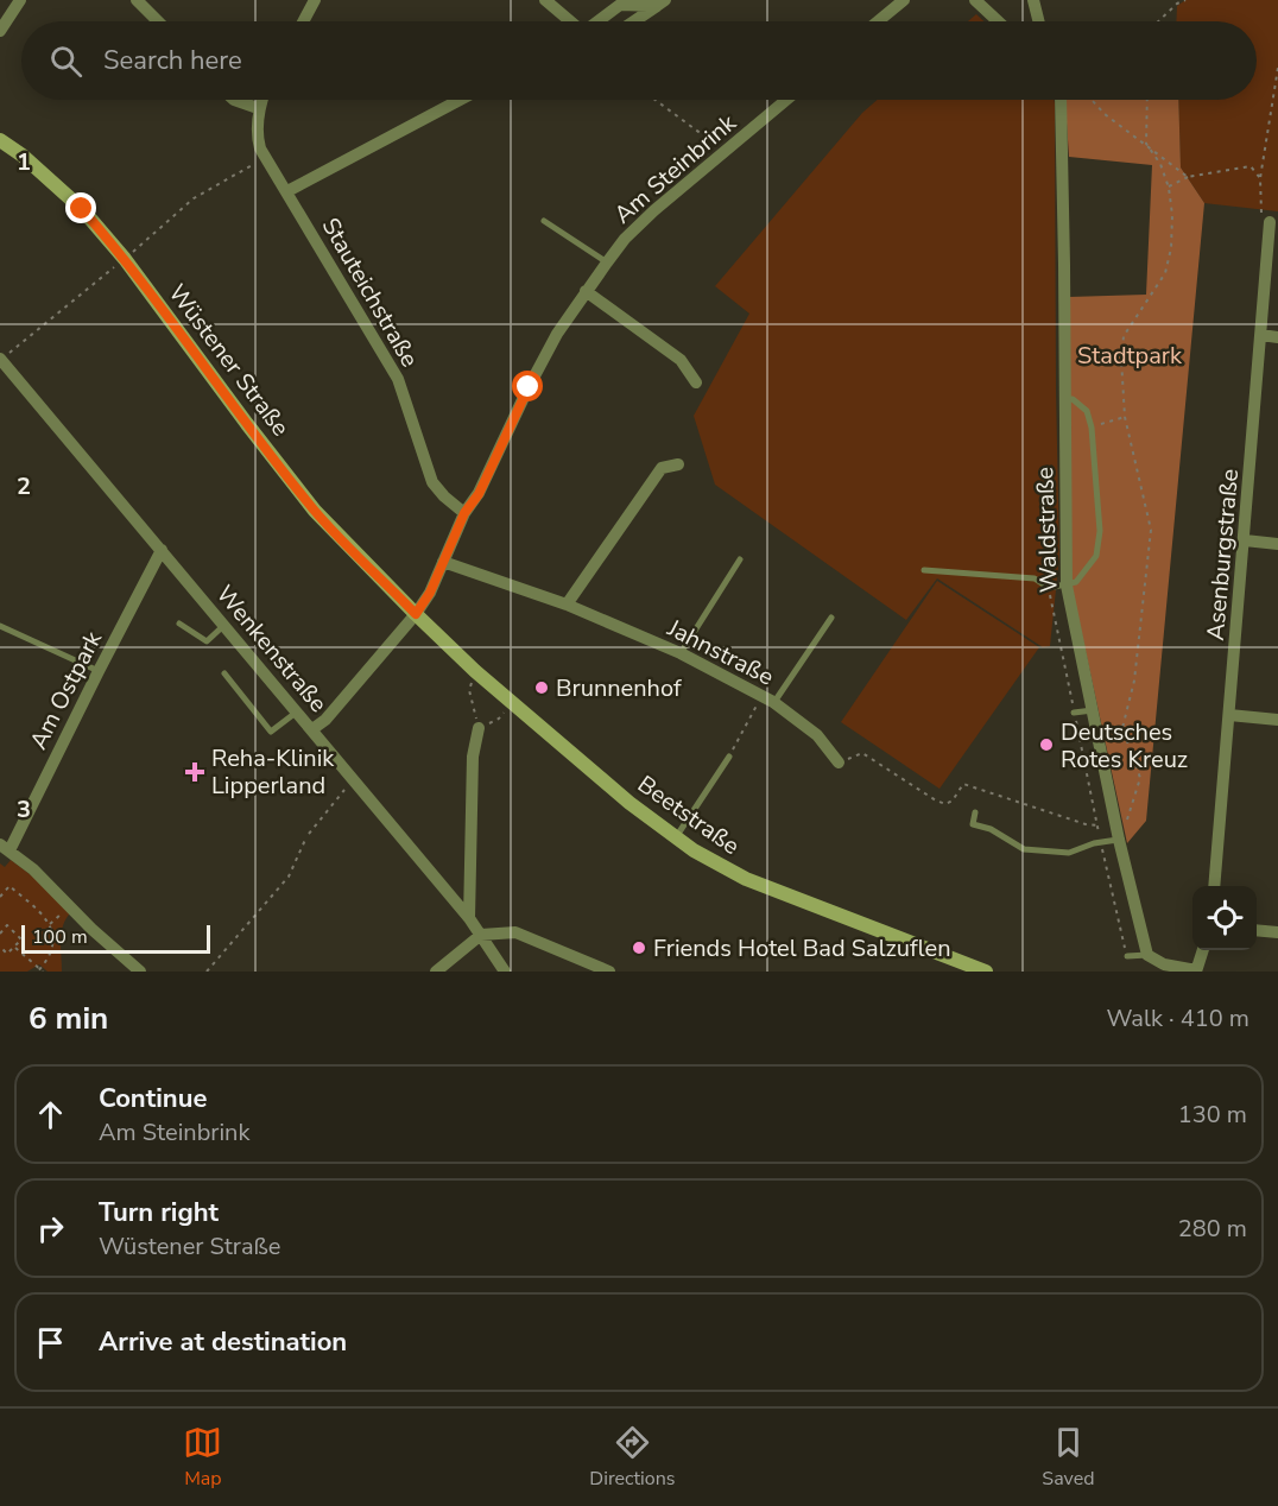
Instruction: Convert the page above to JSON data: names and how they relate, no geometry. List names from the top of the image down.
{
  "streets": {
    "main road": ["Wüstener Straße", "Beetstraße"],
    "street": [
      "Am Steinbrink",
      "Stauteichstraße",
      "Waldstraße",
      "Asenburgstraße",
      "Wenkenstraße",
      "Jahnstraße",
      "Am Ostpark"
    ]
  },
  "crossings": [
    ["Am Steinbrink", "Stauteichstraße"],
    ["Am Steinbrink", "Wüstener Straße"],
    ["Am Steinbrink", "Wenkenstraße"],
    ["Am Steinbrink", "Jahnstraße"],
    ["Am Steinbrink", "Beetstraße"],
    ["Wüstener Straße", "Beetstraße"],
    ["Wenkenstraße", "Am Ostpark"]
  ],
  "parks": ["Stadtpark"],
  "places": {
    "other": ["Brunnenhof", "Deutsches Rotes Kreuz", "Friends Hotel Bad Salzuflen"],
    "health": ["Reha-Klinik Lipperland"]
  },
  "scale_bar": "100 m",
  "page": {
    "search": "Search here",
    "scale": "100 m",
    "heading": ["6 min", "Walk · 410 m"],
    "list": [
      ["Continue", "Am Steinbrink", "130 m"],
      ["Turn right", "Wüstener Straße", "280 m"],
      "Arrive at destination"
    ],
    "nav": ["Map", "Directions", "Saved"]
  },
  "grid": {
    "rows": ["1", "2", "3"]
  }
}
